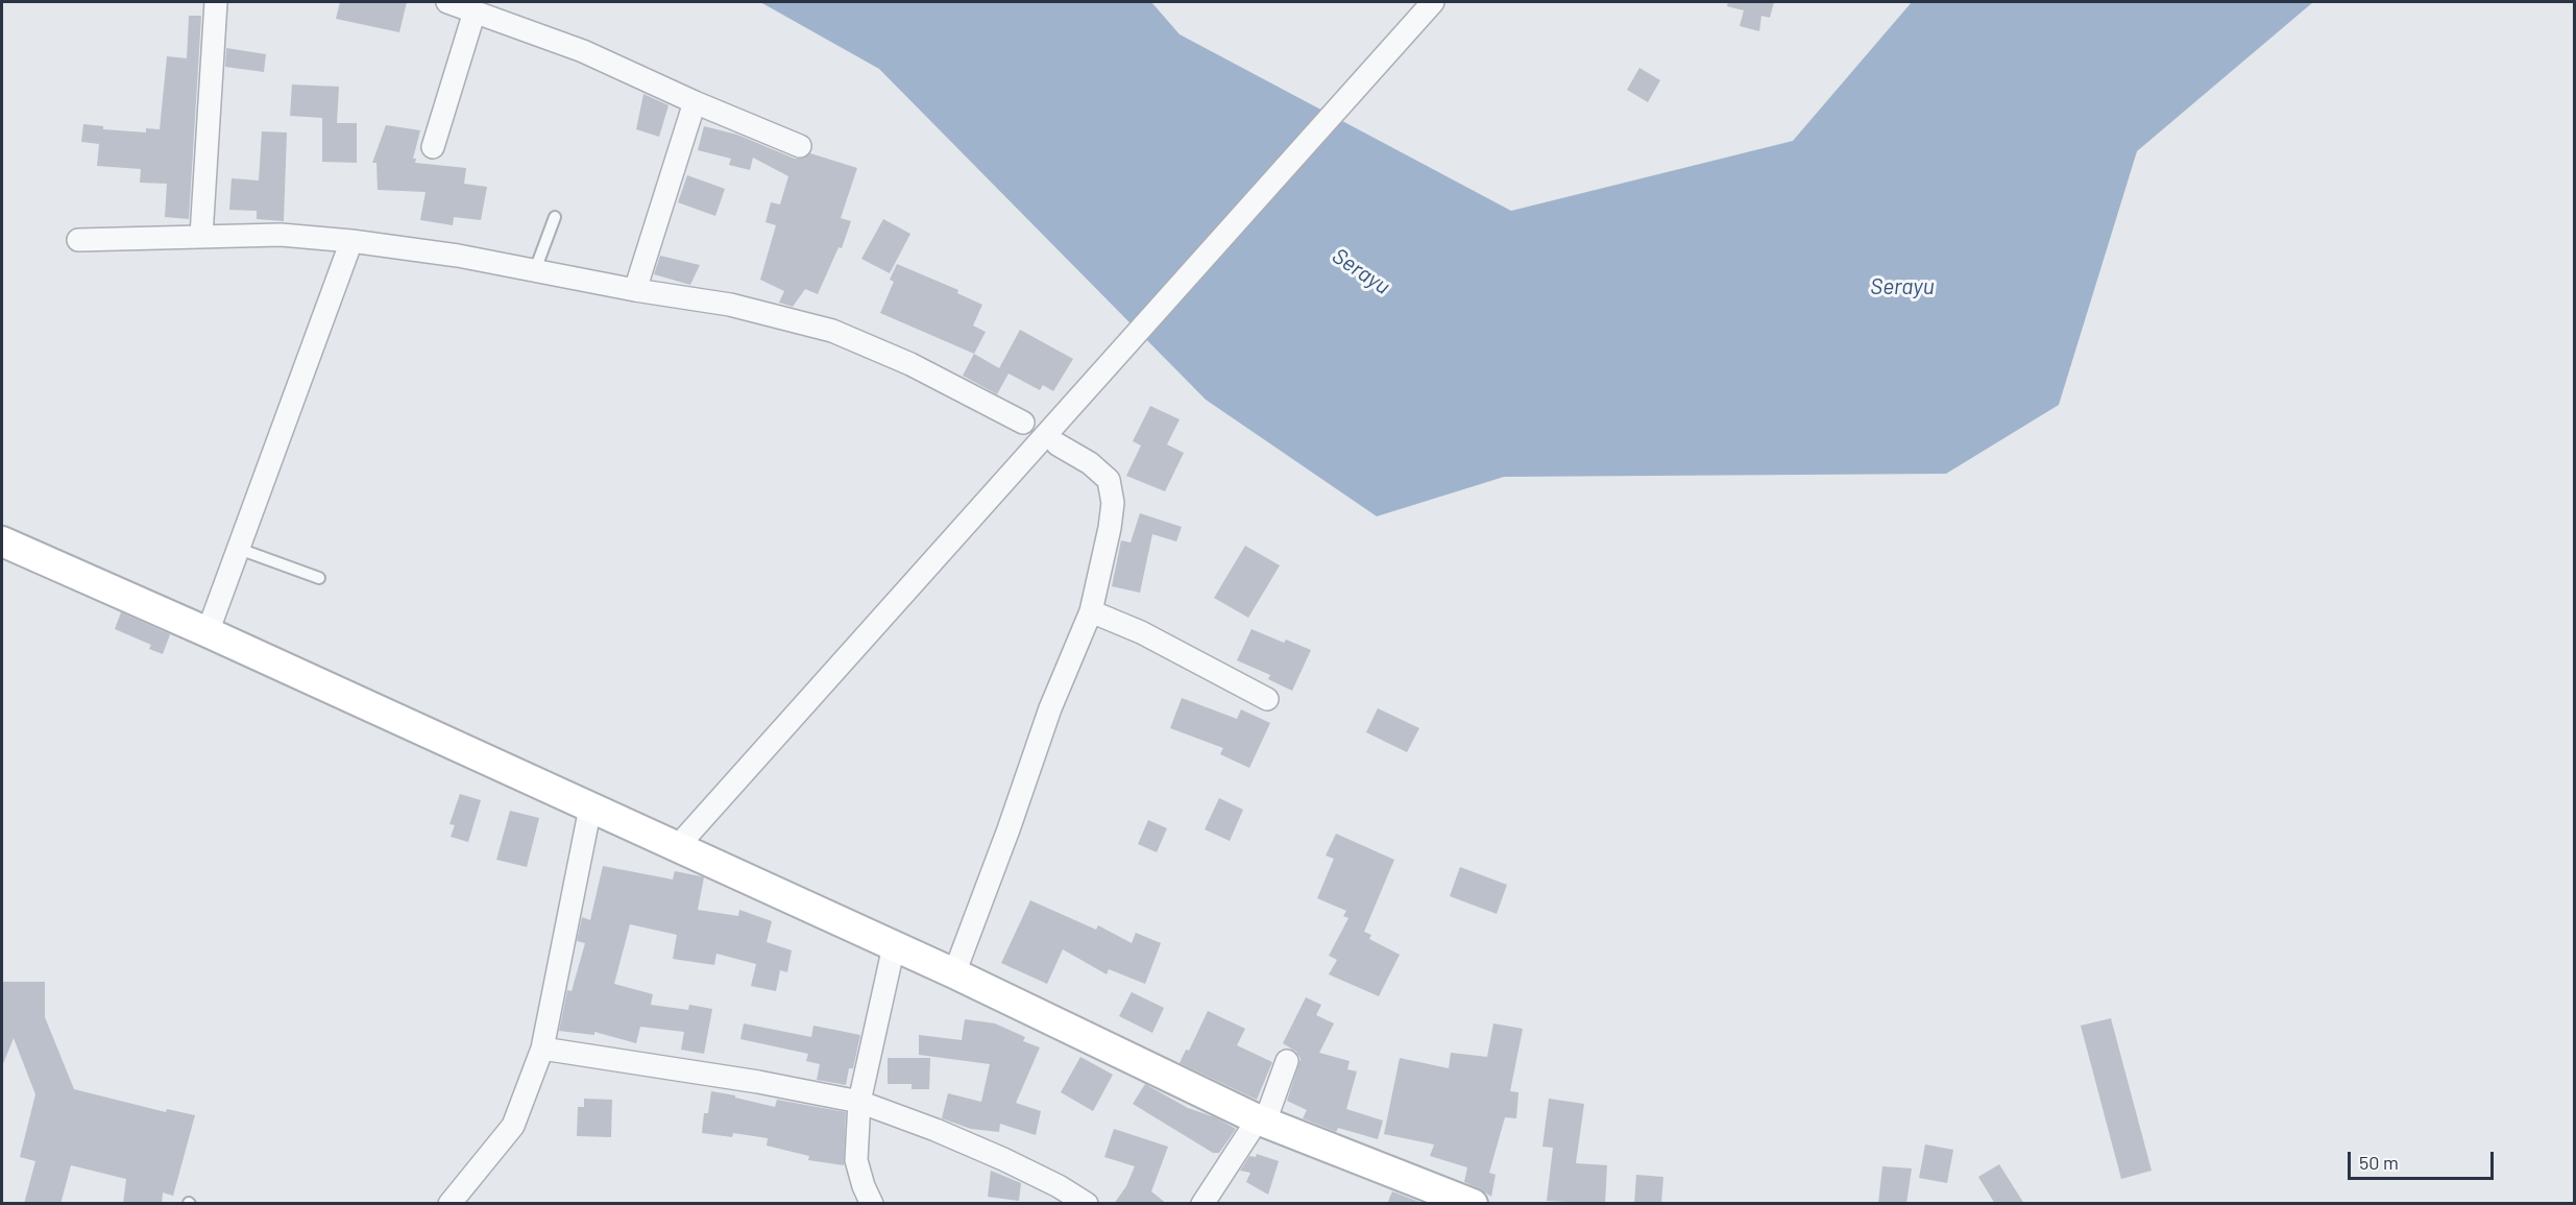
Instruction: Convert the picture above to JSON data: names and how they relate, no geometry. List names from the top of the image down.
{
  "water": ["Serayu"],
  "scale_bar": "50 m"
}
